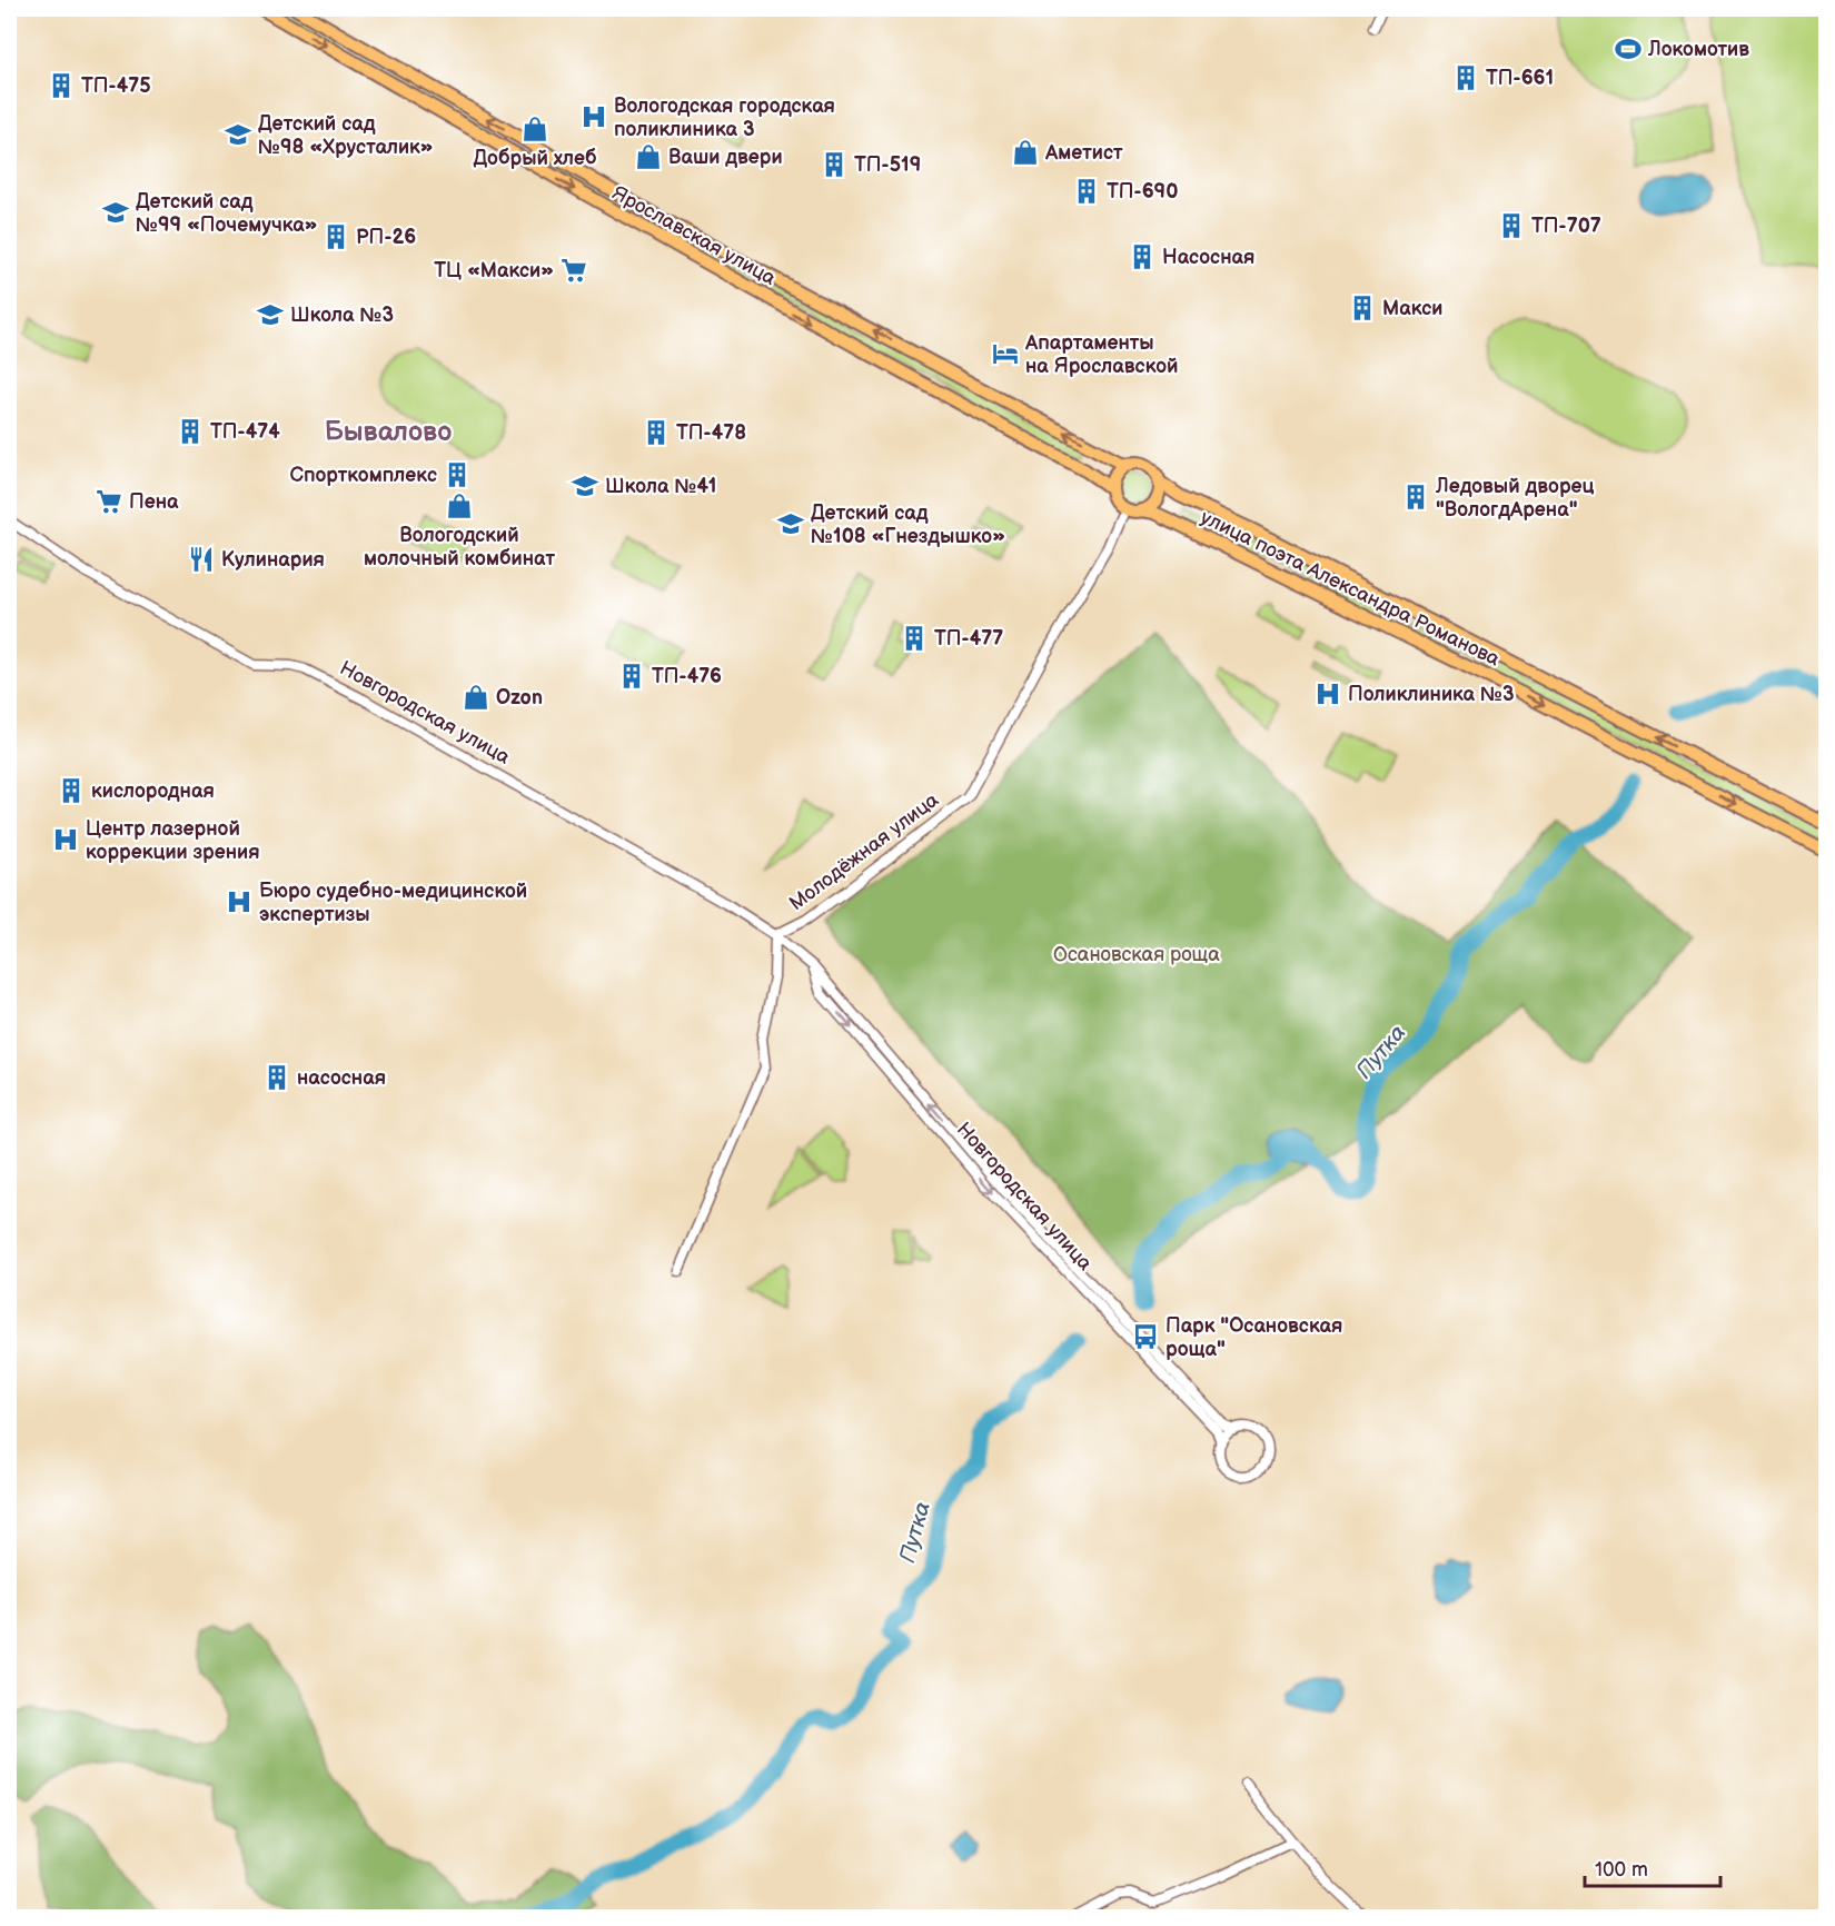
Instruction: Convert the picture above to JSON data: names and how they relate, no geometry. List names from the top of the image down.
{
  "streets": {
    "main road": ["Ярославская улица", "улица поэта Александра Романова"],
    "street": ["Новгородская улица", "Молодёжная улица"]
  },
  "crossings": [
    ["Ярославская улица", "улица поэта Александра Романова"],
    ["Новгородская улица", "Молодёжная улица"]
  ],
  "districts": ["Бывалово"],
  "water": ["Путка"],
  "parks": ["Осановская роща"],
  "places": {
    "sports": ["Локомотив"],
    "building": [
      "ТП-661",
      "ТП-475",
      "ТП-519",
      "ТП-690",
      "ТП-707",
      "РП-26",
      "Насосная",
      "Макси",
      "ТП-474",
      "ТП-478",
      "Спорткомплекс",
      "Ледовый дворец \"ВологдАрена\"",
      "ТП-477",
      "ТП-476",
      "кислородная",
      "насосная"
    ],
    "hospital": [
      "Вологодская городская поликлиника 3",
      "Поликлиника №3",
      "Центр лазерной коррекции зрения",
      "Бюро судебно-медицинской экспертизы"
    ],
    "shop": [
      "Добрый хлеб",
      "Аметист",
      "Ваши двери",
      "Вологодский молочный комбинат",
      "Ozon"
    ],
    "school or university": [
      "Детский сад №98 «Хрусталик»",
      "Детский сад №99 «Почемучка»",
      "Школа №3",
      "Школа №41",
      "Детский сад №108 «Гнездышко»"
    ],
    "supermarket": ["ТЦ «Макси»", "Пена"],
    "hotel": ["Апартаменты на Ярославской"],
    "restaurant": ["Кулинария"],
    "bus stop": ["Парк \"Осановская роща\""]
  },
  "scale_bar": "100 m"
}
